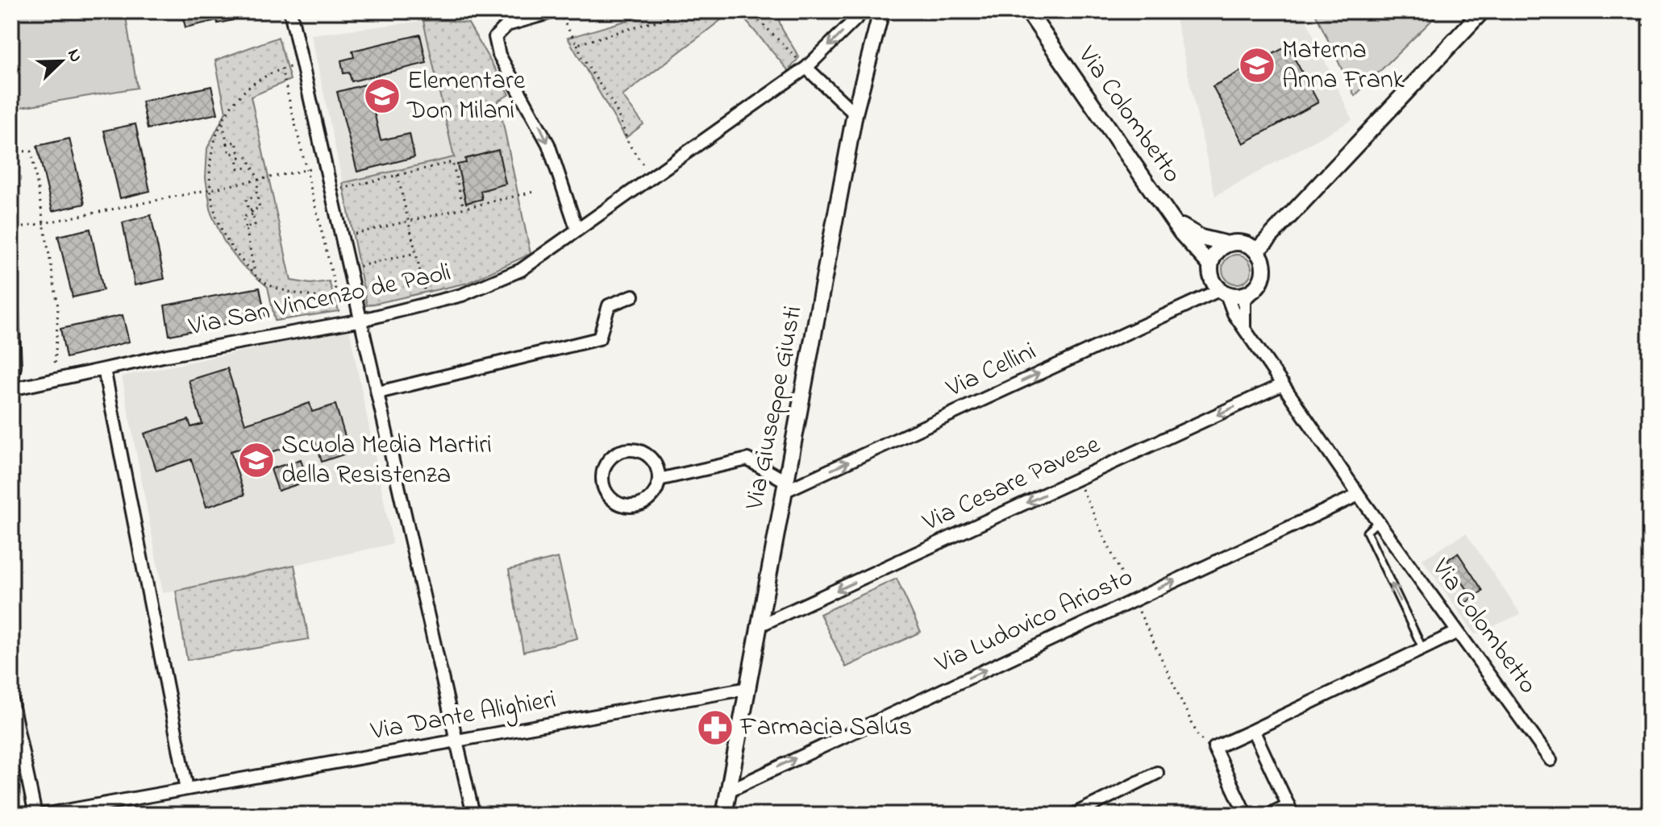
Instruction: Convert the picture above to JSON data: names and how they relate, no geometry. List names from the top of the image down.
{
  "streets": {
    "street": [
      "Via Colombetto",
      "Via San Vincenzo de Paoli",
      "Via Cellini",
      "Via Giuseppe Giusti",
      "Via Cesare Pavese",
      "Via Ludovico Ariosto",
      "Via Dante Alighieri"
    ]
  },
  "crossings": [
    ["Via Colombetto", "Via Cellini"],
    ["Via Colombetto", "Via Cesare Pavese"],
    ["Via Colombetto", "Via Ludovico Ariosto"],
    ["Via Cellini", "Via Giuseppe Giusti"],
    ["Via Giuseppe Giusti", "Via Cesare Pavese"],
    ["Via Giuseppe Giusti", "Via Ludovico Ariosto"],
    ["Via Giuseppe Giusti", "Via Dante Alighieri"]
  ],
  "one_way": ["Via Cellini", "Via Cesare Pavese", "Via Ludovico Ariosto"],
  "places": {
    "school or university": ["Materna Anna Frank", "Elementare Don Milani", "Scuola Media Martiri della Resistenza"],
    "pharmacy": ["Farmacia Salus"]
  },
  "north": "top right"
}
